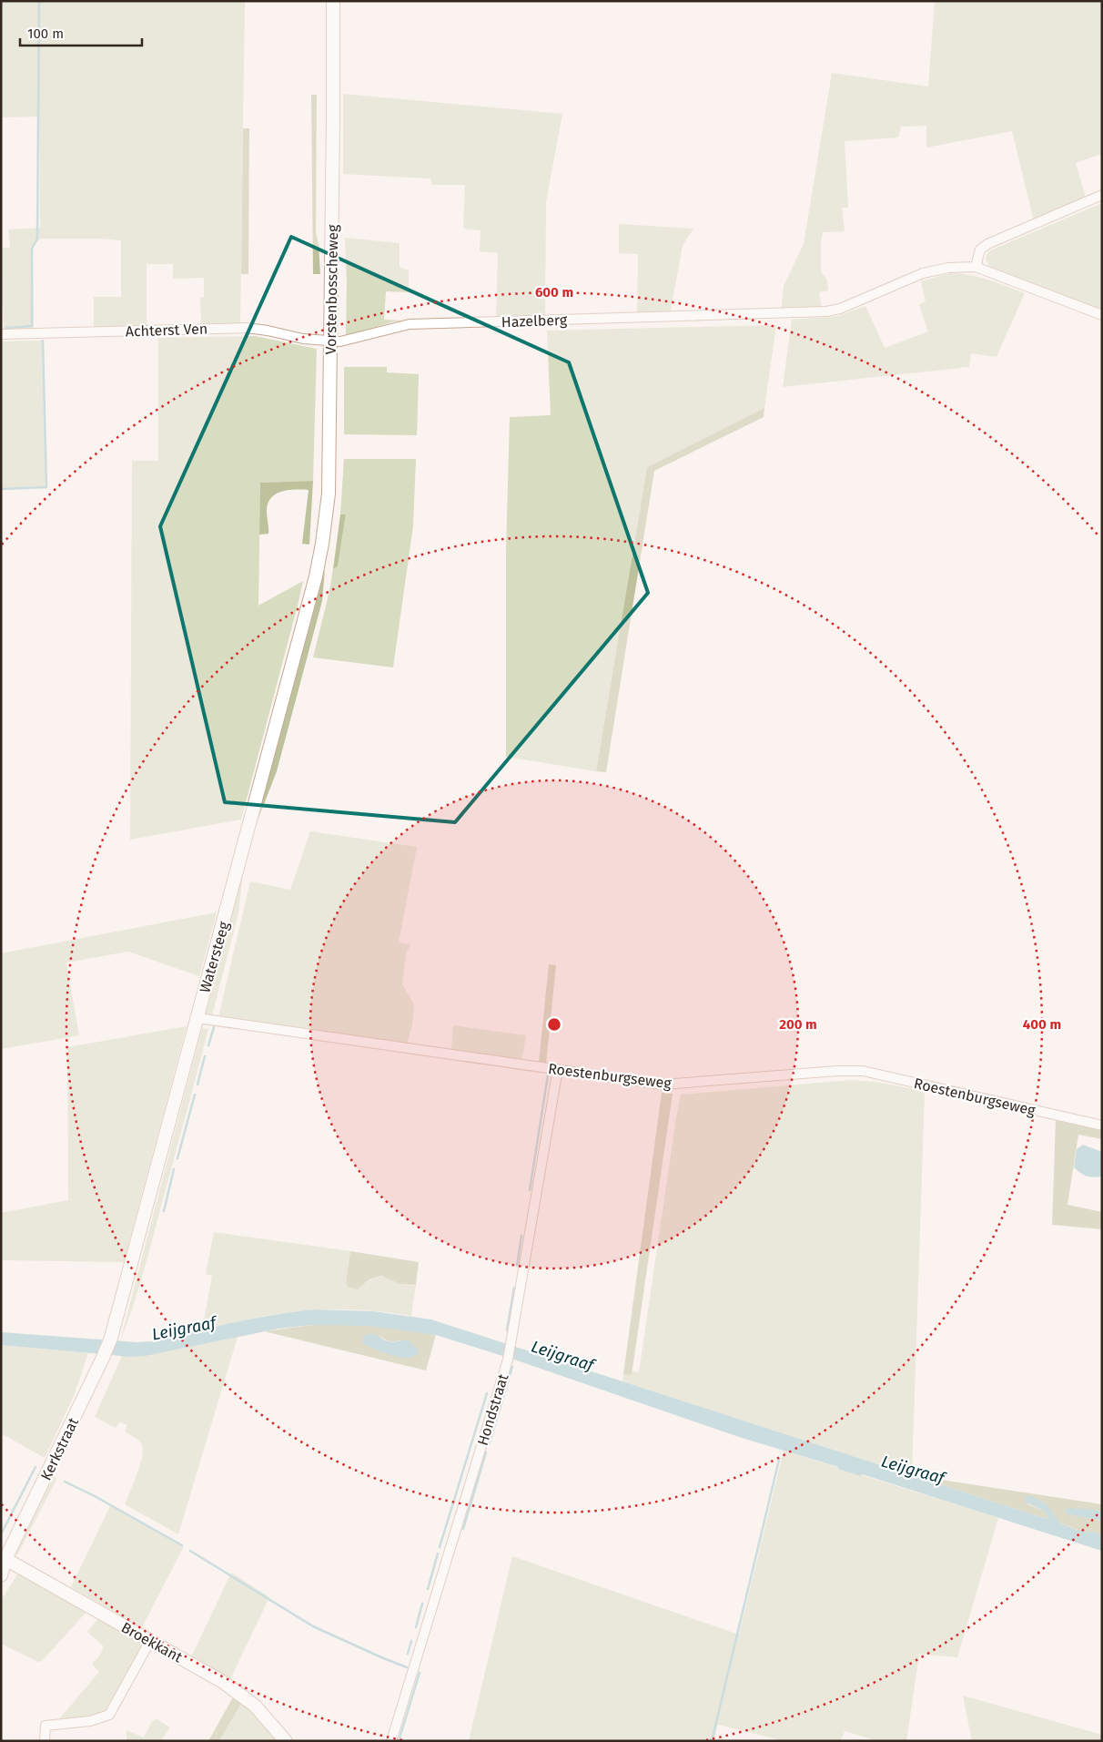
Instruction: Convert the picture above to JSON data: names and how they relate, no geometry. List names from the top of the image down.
{
  "streets": {
    "street": [
      "Vorstenbosscheweg",
      "Hazelberg",
      "Achterst Ven",
      "Watersteeg",
      "Roestenburgseweg",
      "Hondstraat",
      "Kerkstraat",
      "Broekkant"
    ]
  },
  "crossings": [
    ["Vorstenbosscheweg", "Hazelberg"],
    ["Vorstenbosscheweg", "Achterst Ven"],
    ["Vorstenbosscheweg", "Watersteeg"],
    ["Hazelberg", "Achterst Ven"],
    ["Watersteeg", "Roestenburgseweg"],
    ["Watersteeg", "Kerkstraat"],
    ["Roestenburgseweg", "Hondstraat"],
    ["Kerkstraat", "Broekkant"]
  ],
  "water": ["Leijgraaf"],
  "scale_bar": "100 m",
  "rings": ["600 m", "200 m", "400 m"]
}
